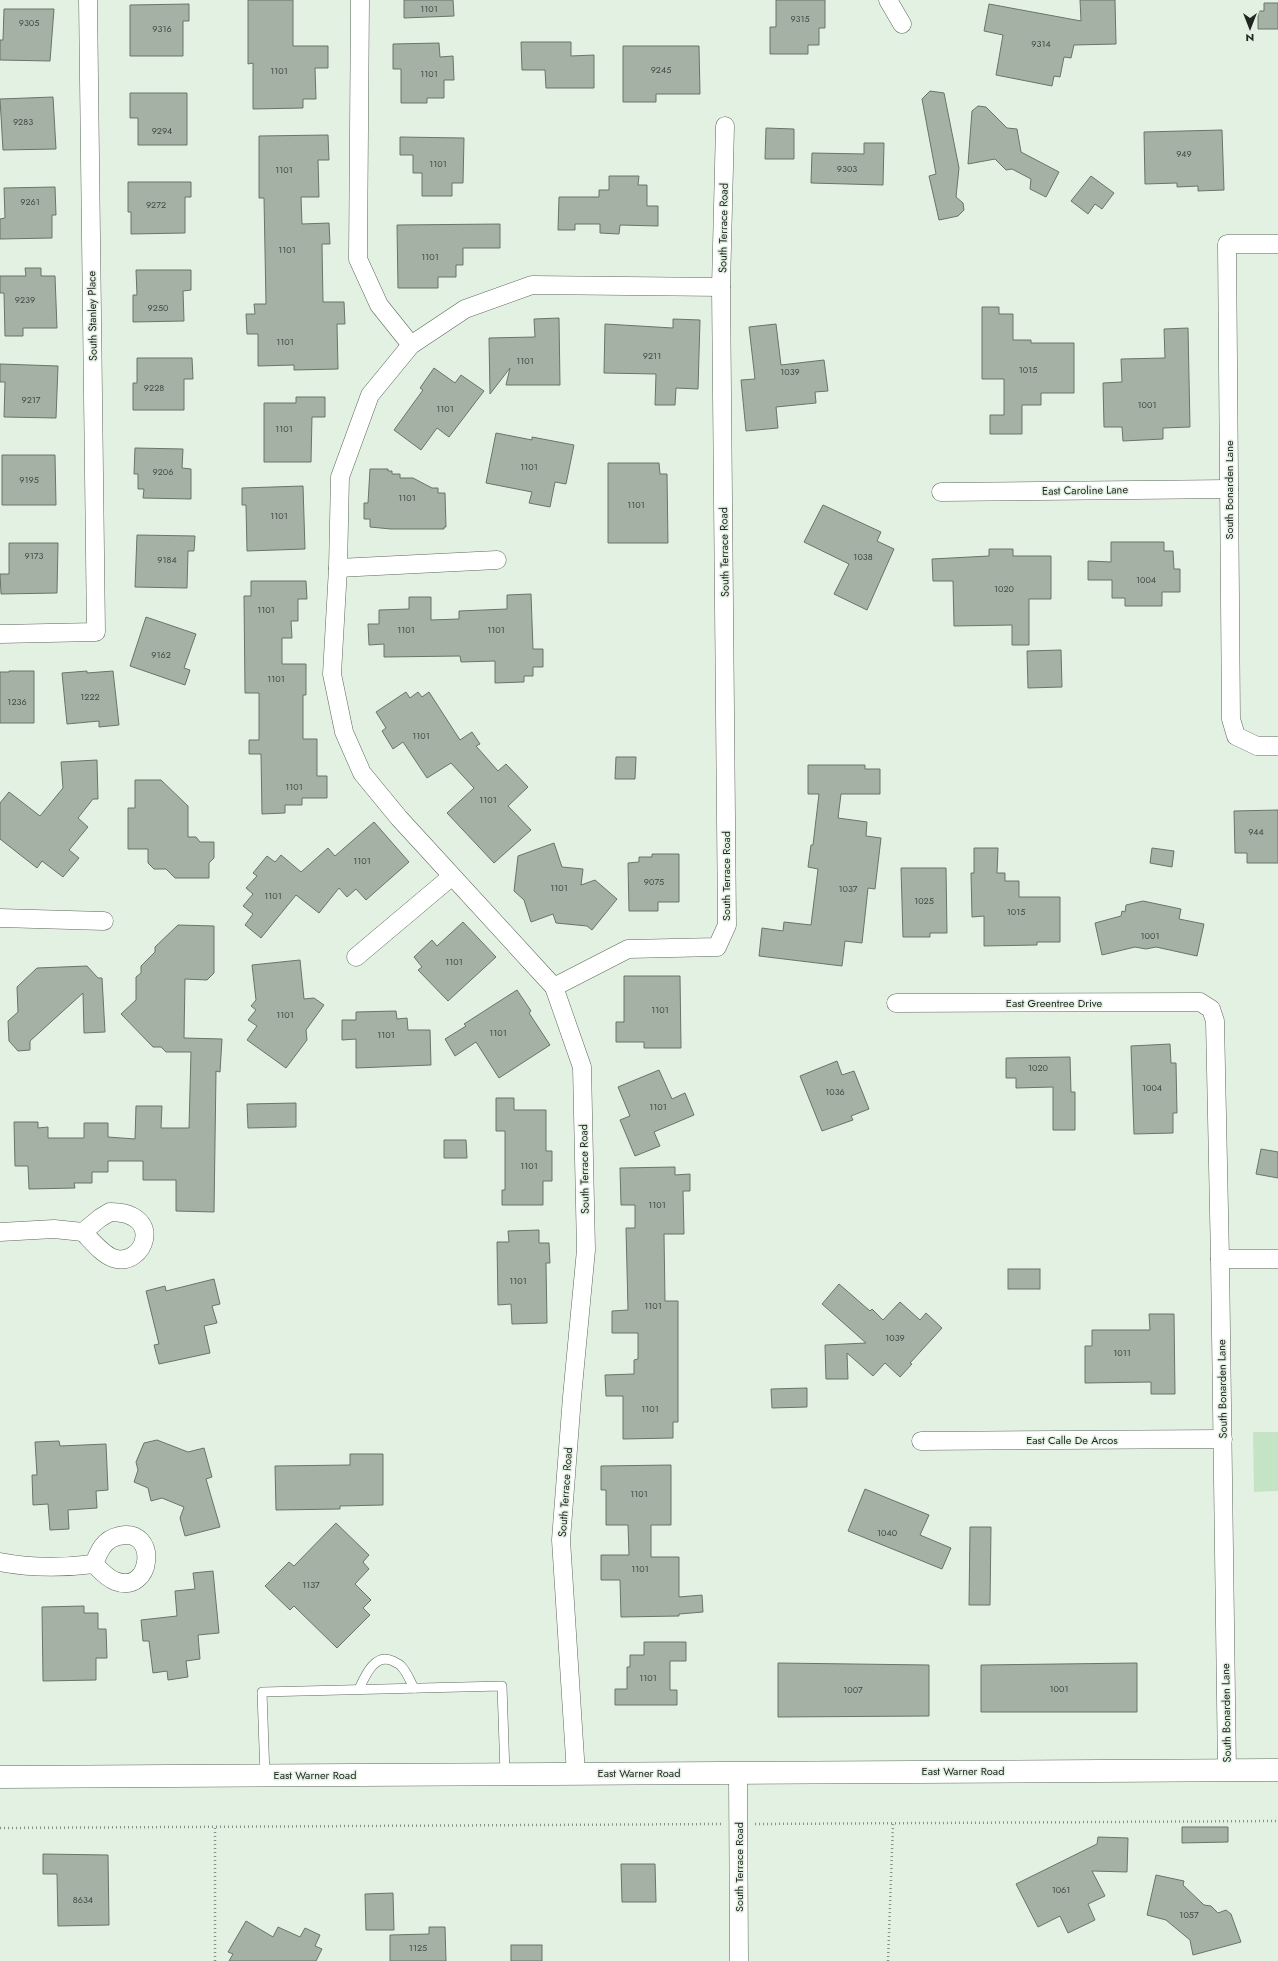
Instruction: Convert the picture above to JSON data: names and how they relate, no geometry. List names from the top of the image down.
{
  "streets": {
    "main road": ["East Warner Road"],
    "street": [
      "South Terrace Road",
      "South Stanley Place",
      "East Caroline Lane",
      "South Bonarden Lane",
      "East Greentree Drive",
      "East Calle De Arcos"
    ]
  },
  "crossings": [
    ["South Terrace Road", "East Warner Road"],
    ["East Caroline Lane", "South Bonarden Lane"],
    ["South Bonarden Lane", "East Greentree Drive"],
    ["South Bonarden Lane", "East Calle De Arcos"],
    ["South Bonarden Lane", "East Warner Road"]
  ],
  "house_numbers": [
    "1101",
    "9315",
    "9305",
    "9316",
    "9314",
    "9245",
    "1101",
    "1101",
    "9283",
    "9294",
    "949",
    "1101",
    "9303",
    "1101",
    "9261",
    "9272",
    "1101",
    "1101",
    "9239",
    "9250",
    "1101",
    "9211",
    "1101",
    "1015",
    "1039",
    "9228",
    "9217",
    "1001",
    "1101",
    "1101",
    "1101",
    "9206",
    "9195",
    "1101",
    "1101",
    "1101",
    "9173",
    "1038",
    "9184",
    "1004",
    "1020",
    "1101",
    "1101",
    "1101",
    "9162",
    "1101",
    "1222",
    "1236",
    "1101",
    "1101",
    "1101",
    "944",
    "1101",
    "9075",
    "1101",
    "1037",
    "1101",
    "1025",
    "1015",
    "1001",
    "1101",
    "1101",
    "1101",
    "1101",
    "1101",
    "1020",
    "1004",
    "1036",
    "1101",
    "1101",
    "1101",
    "1101",
    "1101",
    "1039",
    "1011",
    "1101",
    "1101",
    "1040",
    "1101",
    "1137",
    "1101",
    "1001",
    "1007",
    "1061",
    "8634",
    "1057",
    "1125"
  ],
  "north": "bottom"
}
